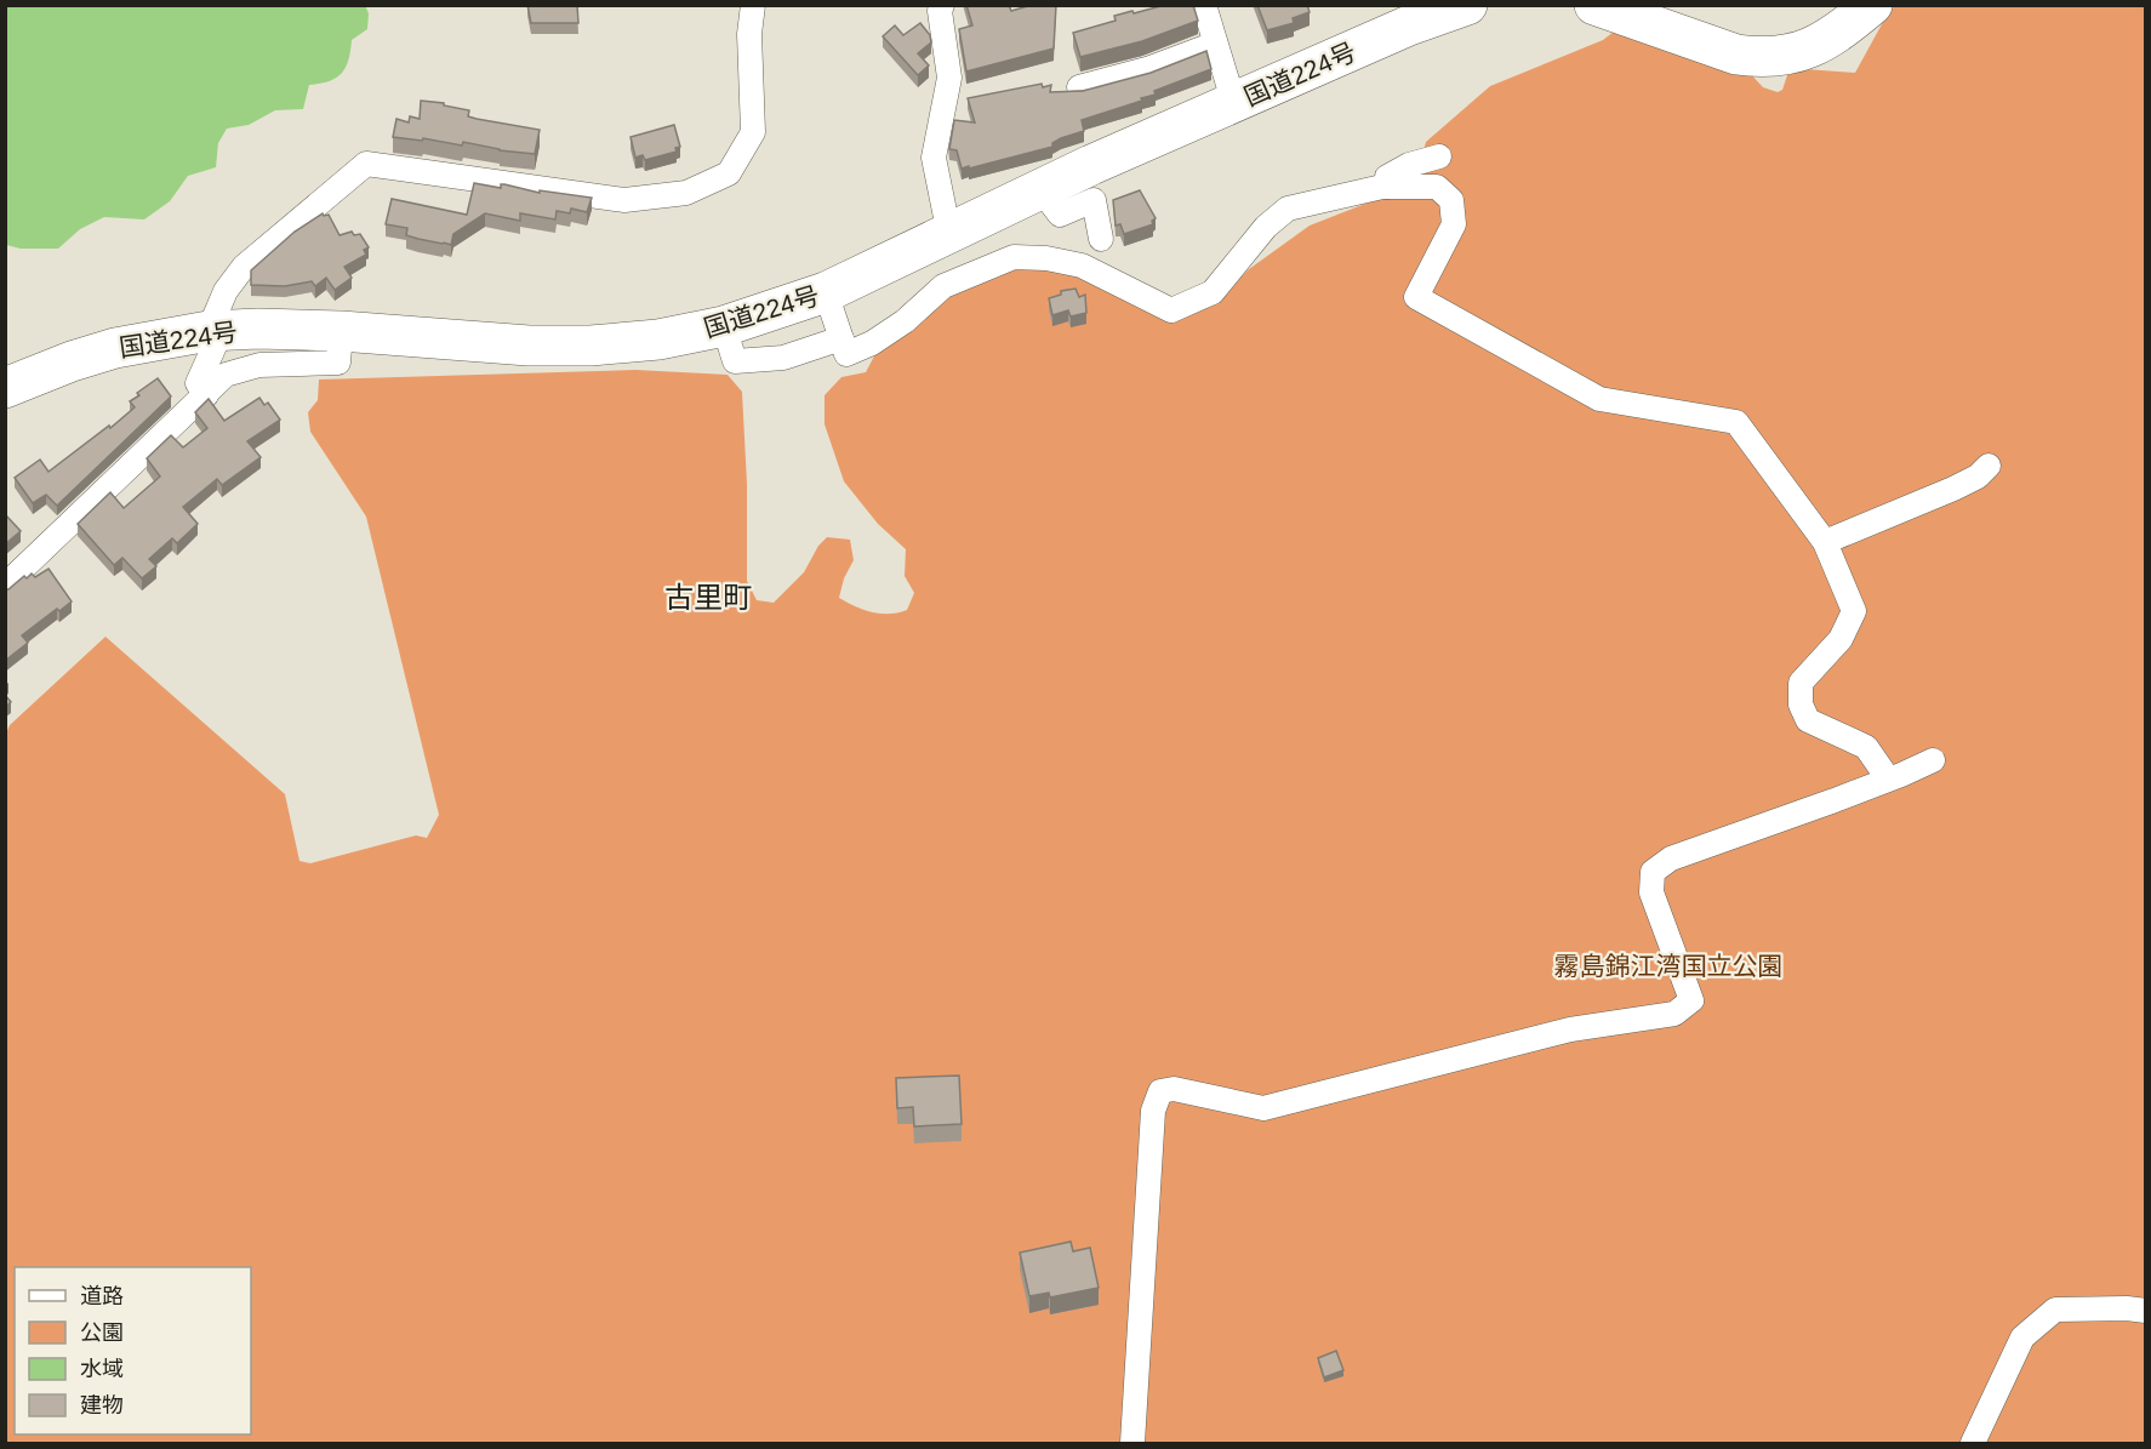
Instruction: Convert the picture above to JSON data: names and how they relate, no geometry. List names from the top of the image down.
{
  "streets": {
    "highway": ["国道224号"]
  },
  "districts": ["古里町"],
  "parks": ["霧島錦江湾国立公園"],
  "legend": [
    "道路",
    "公園",
    "水域",
    "建物"
  ]
}
